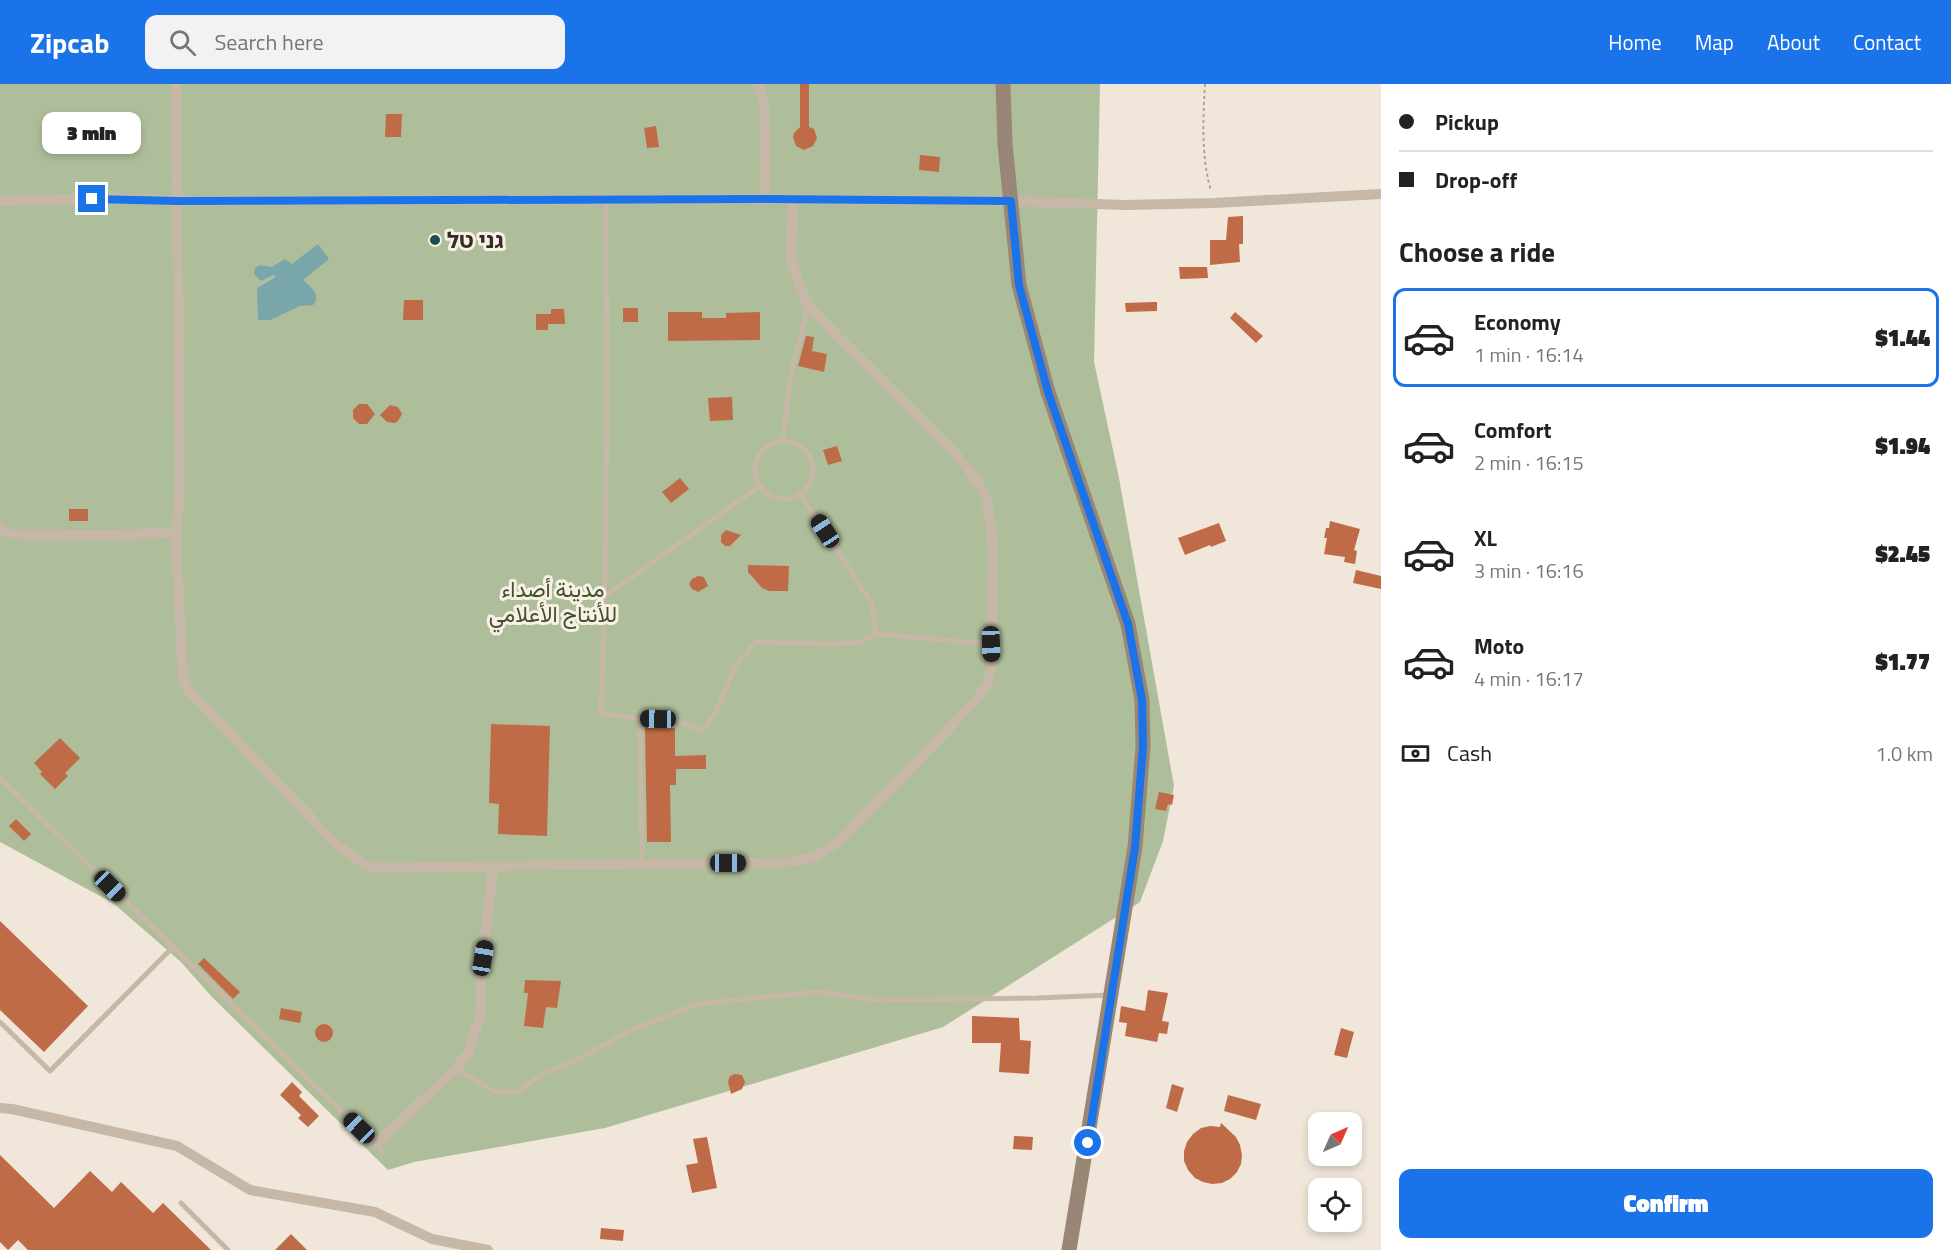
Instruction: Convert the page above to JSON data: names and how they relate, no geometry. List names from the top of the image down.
{
  "parks": ["مدينة أصداء للأنتاج الأعلامي"],
  "places": ["גני טל"],
  "north": "top right",
  "page": {
    "header": "Zipcab",
    "search": "Search here",
    "nav": [
      "Home",
      "Map",
      "About",
      "Contact"
    ],
    "banner": ["Pickup", "Drop-off"],
    "bubble": "3 min",
    "heading": "Choose a ride",
    "list": [
      {
        "name": "Economy",
        "note": "1 min · 16:14",
        "value": "$1.44"
      },
      {
        "name": "Comfort",
        "note": "2 min · 16:15",
        "value": "$1.94"
      },
      {
        "name": "XL",
        "note": "3 min · 16:16",
        "value": "$2.45"
      },
      {
        "name": "Moto",
        "note": "4 min · 16:17",
        "value": "$1.77"
      }
    ],
    "pay": ["Cash", "1.0 km"],
    "buttons": "Confirm"
  }
}
